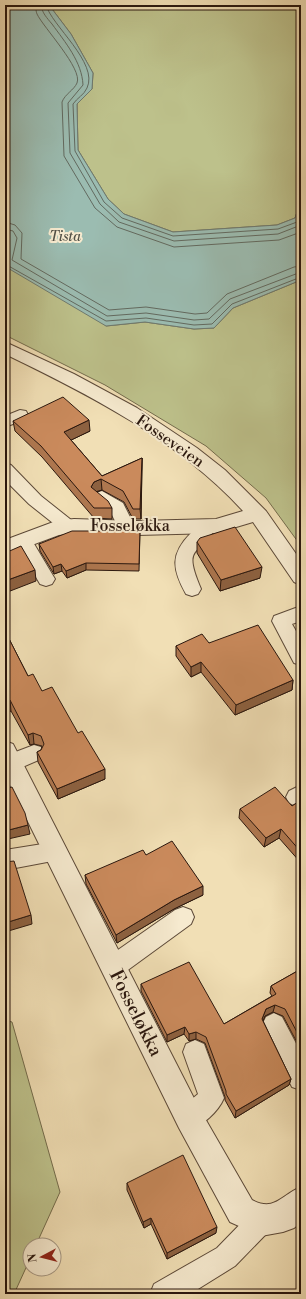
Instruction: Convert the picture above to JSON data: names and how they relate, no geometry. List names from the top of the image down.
{
  "streets": {
    "street": ["Fosseveien", "Fosseløkka"]
  },
  "crossings": [
    ["Fosseveien", "Fosseløkka"]
  ],
  "water": ["Tista"],
  "north": "left"
}
